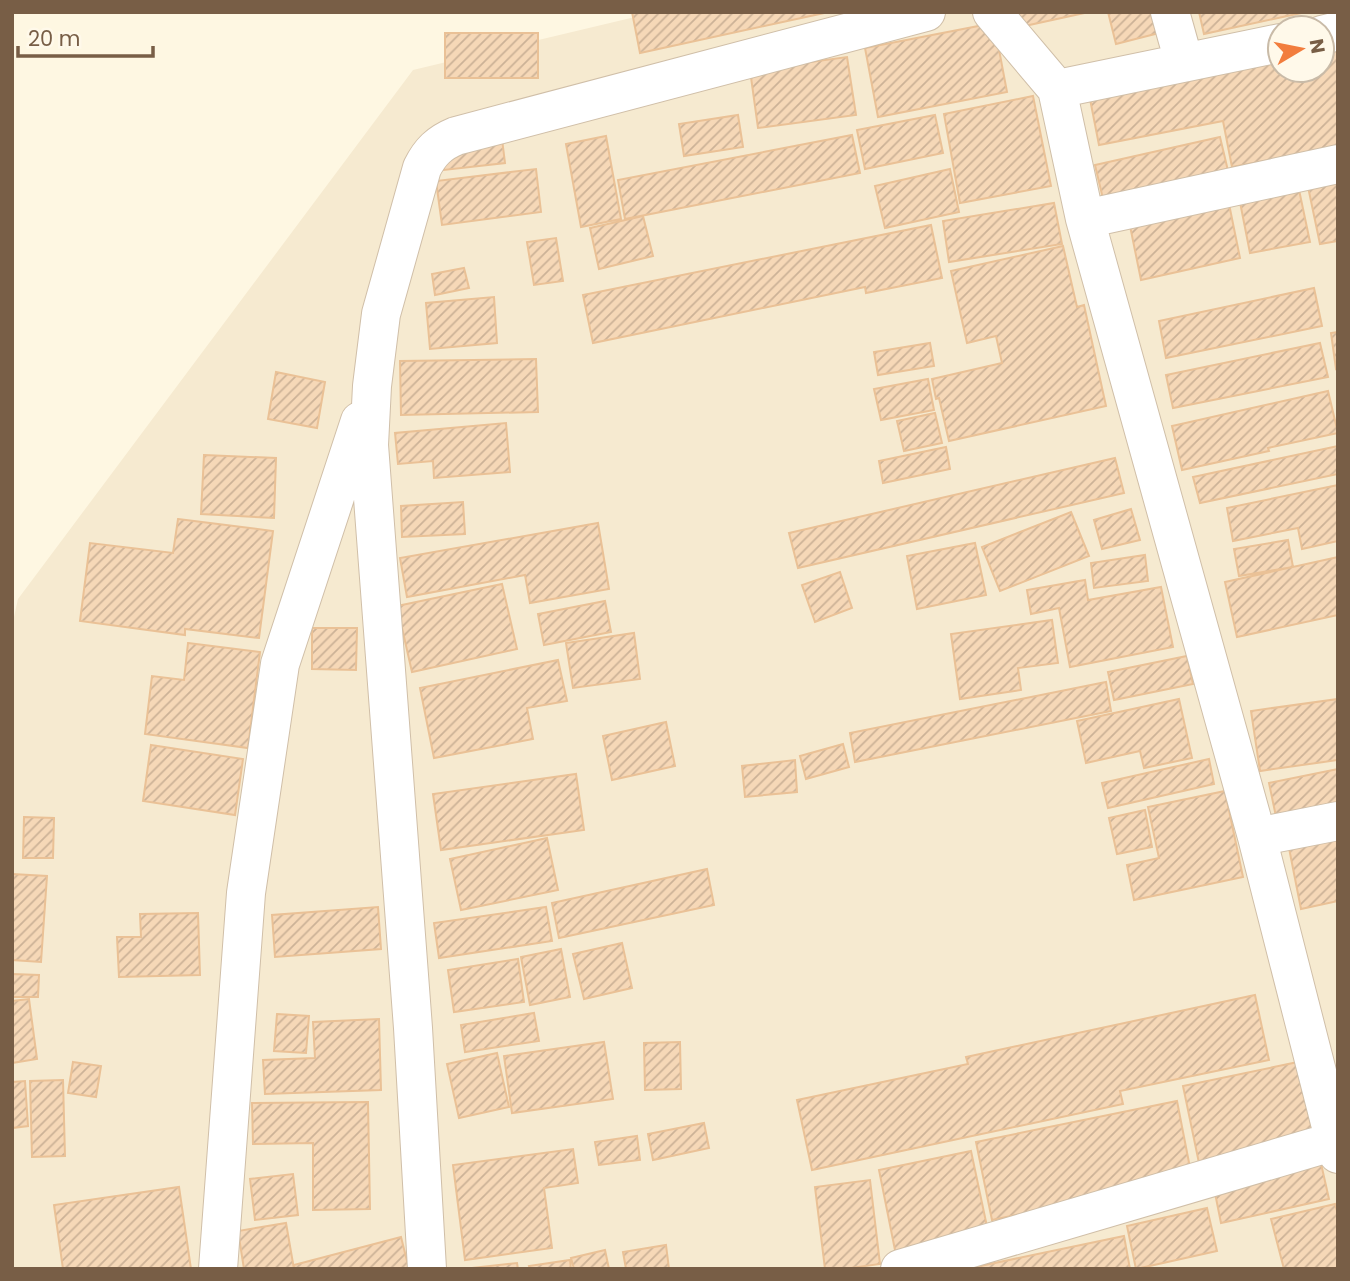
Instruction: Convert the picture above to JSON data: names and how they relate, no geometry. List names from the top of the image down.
{
  "scale_bar": "20 m",
  "north": "right"
}
